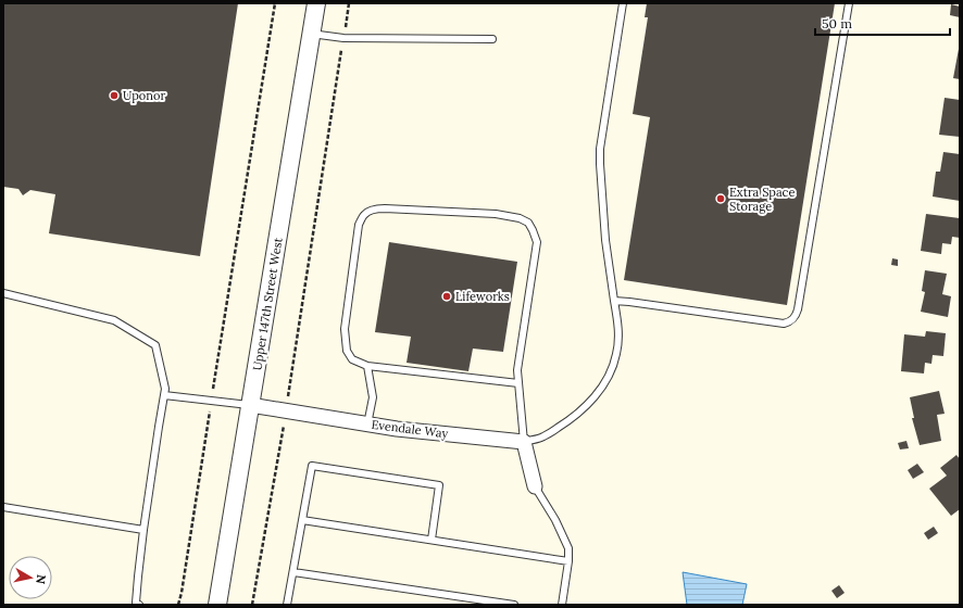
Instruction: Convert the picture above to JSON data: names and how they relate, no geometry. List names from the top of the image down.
{
  "streets": {
    "street": ["Upper 147th Street West", "Evendale Way"]
  },
  "crossings": [
    ["Upper 147th Street West", "Evendale Way"]
  ],
  "places": ["Uponor", "Extra Space Storage", "Lifeworks"],
  "scale_bar": "50 m",
  "north": "right"
}
